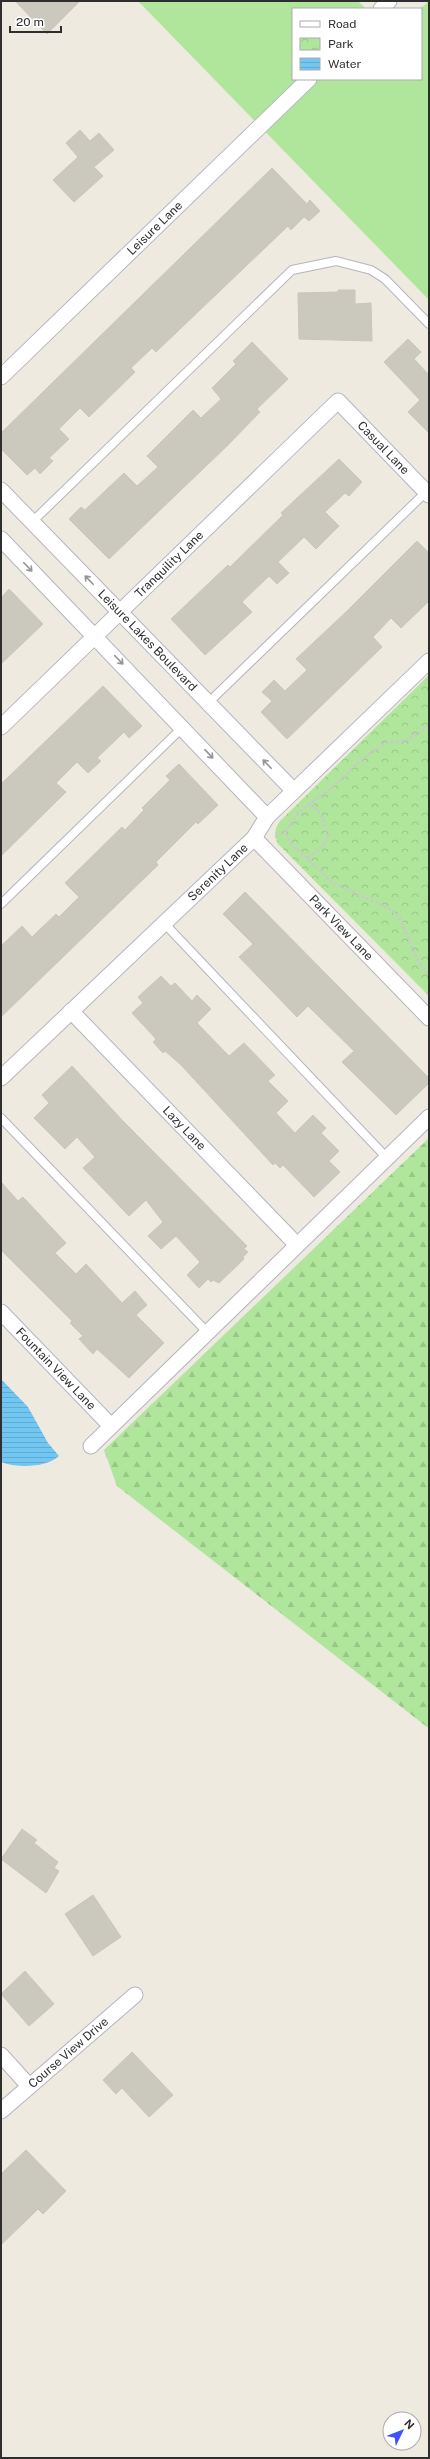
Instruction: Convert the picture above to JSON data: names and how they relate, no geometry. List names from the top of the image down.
{
  "streets": {
    "street": [
      "Leisure Lane",
      "Casual Lane",
      "Tranquility Lane",
      "Leisure Lakes Boulevard",
      "Serenity Lane",
      "Park View Lane",
      "Lazy Lane",
      "Fountain View Lane",
      "Course View Drive"
    ]
  },
  "crossings": [
    ["Casual Lane", "Tranquility Lane"],
    ["Tranquility Lane", "Leisure Lakes Boulevard"],
    ["Leisure Lakes Boulevard", "Serenity Lane"],
    ["Serenity Lane", "Park View Lane"],
    ["Serenity Lane", "Lazy Lane"]
  ],
  "legend": ["Road", "Park", "Water"],
  "scale_bar": "20 m",
  "north": "top right"
}
